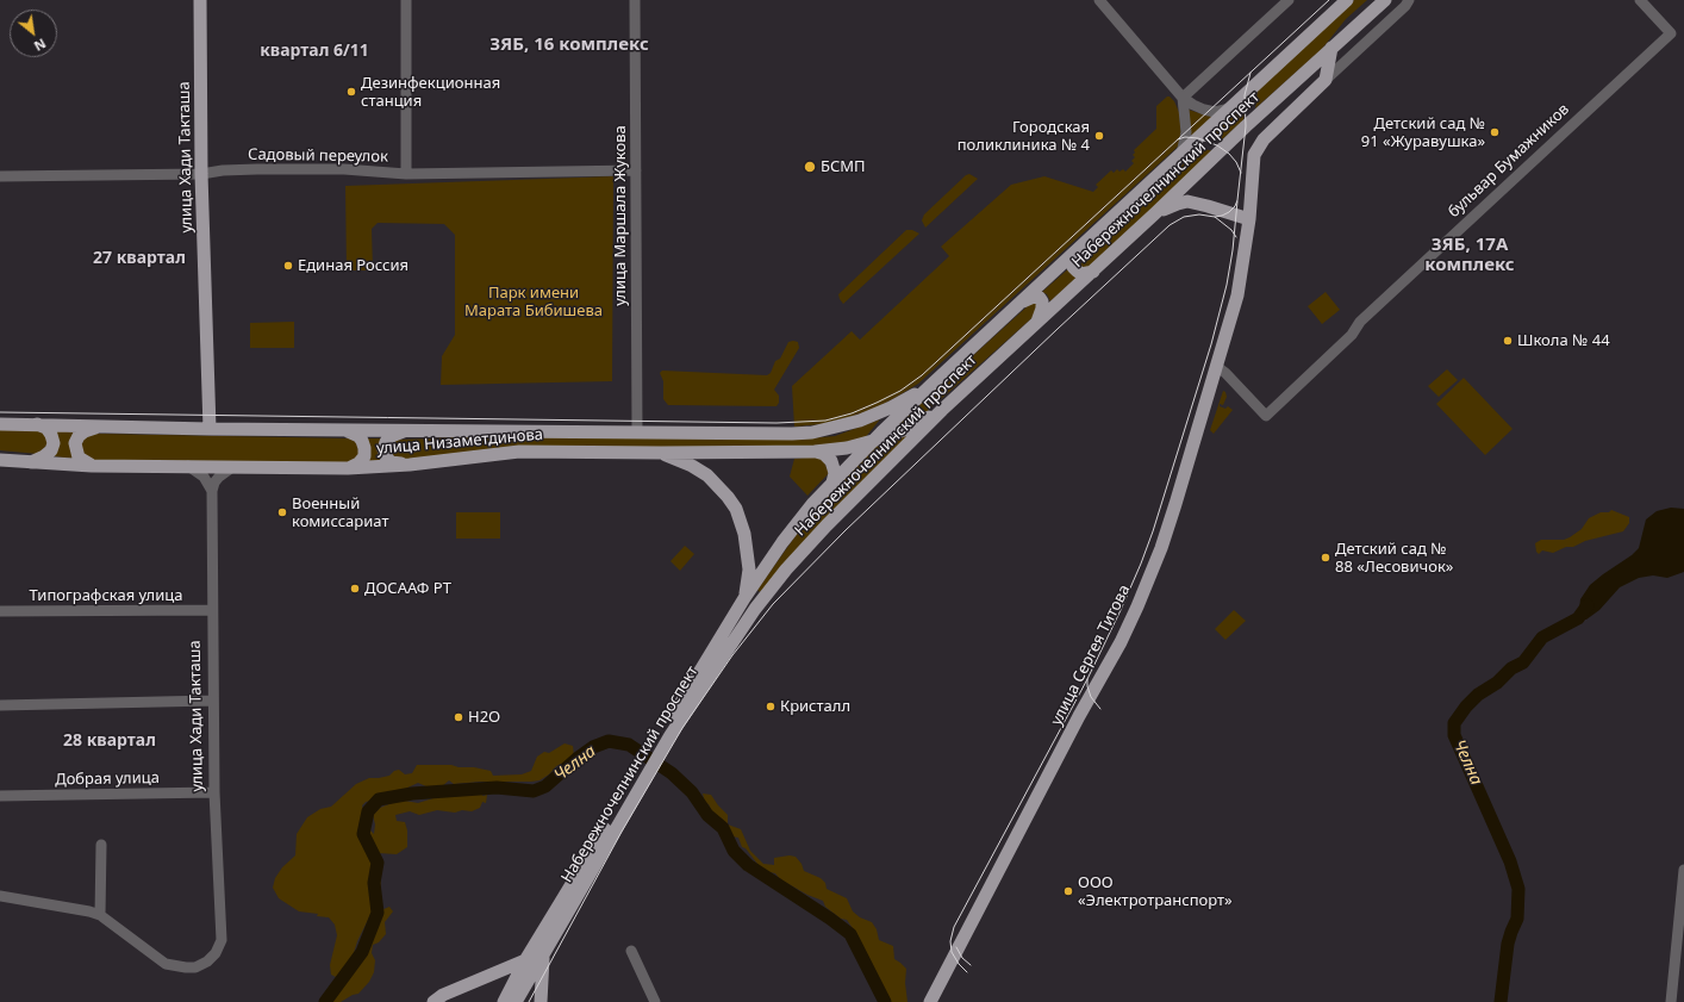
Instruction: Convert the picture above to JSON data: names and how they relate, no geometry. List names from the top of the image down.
{
  "streets": {
    "main road": [
      "улица Хади Такташа",
      "Набережночелнинский проспект",
      "улица Низаметдинова",
      "улица Сергея Титова"
    ],
    "street": [
      "Садовый переулок",
      "бульвар Бумажников",
      "улица Маршала Жукова",
      "Типографская улица",
      "Добрая улица"
    ]
  },
  "crossings": [
    ["Садовый переулок", "улица Хади Такташа"],
    ["Садовый переулок", "улица Маршала Жукова"],
    ["улица Хади Такташа", "улица Низаметдинова"],
    ["улица Хади Такташа", "Типографская улица"],
    ["улица Хади Такташа", "Добрая улица"],
    ["бульвар Бумажников", "улица Сергея Титова"],
    ["Набережночелнинский проспект", "улица Низаметдинова"],
    ["улица Маршала Жукова", "улица Низаметдинова"]
  ],
  "districts": [
    "ЗЯБ, 16 комплекс",
    "квартал 6/11",
    "ЗЯБ, 17А комплекс",
    "27 квартал",
    "28 квартал"
  ],
  "water": ["Челна"],
  "parks": ["Парк имени Марата Бибишева"],
  "places": [
    "Дезинфекционная станция",
    "Детский сад № 91 «Журавушка»",
    "Городская поликлиника № 4",
    "БСМП",
    "Единая Россия",
    "Школа № 44",
    "Военный комиссариат",
    "Детский сад № 88 «Лесовичок»",
    "ДОСААФ РТ",
    "Кристалл",
    "H2O",
    "ООО «Электротранспорт»"
  ],
  "north": "bottom right"
}
